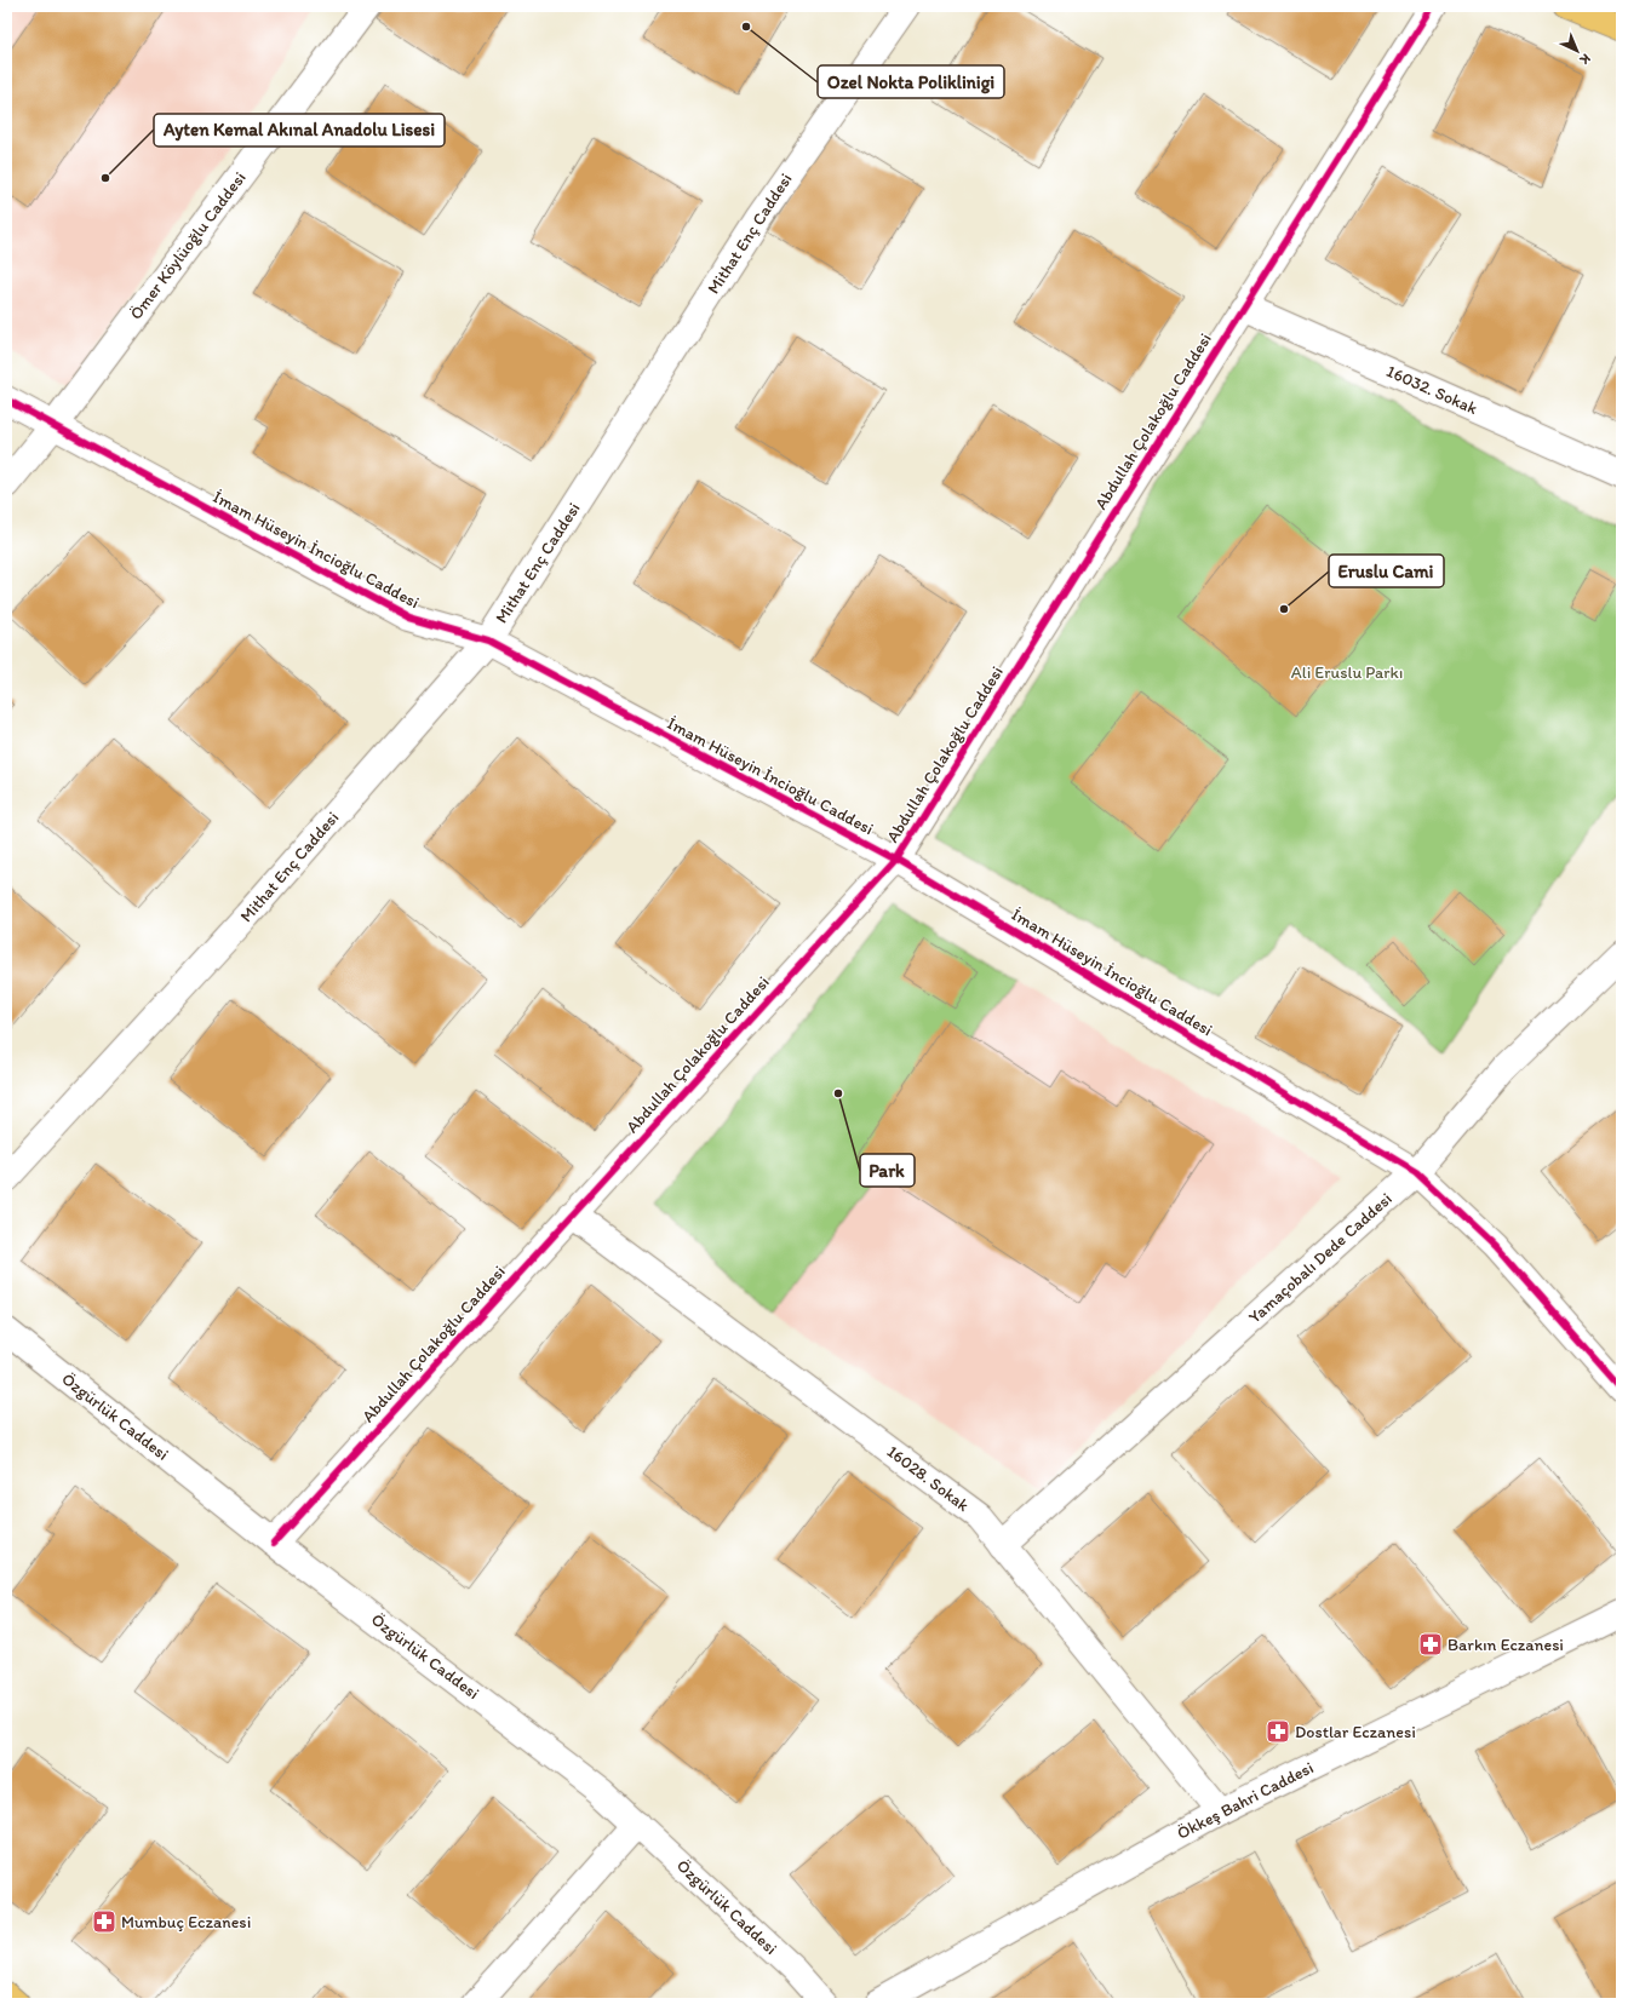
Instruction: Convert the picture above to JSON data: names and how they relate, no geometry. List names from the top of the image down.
{
  "streets": {
    "street": [
      "Mithat Enç Caddesi",
      "Ömer Köylüoğlu Caddesi",
      "16032. Sokak",
      "Abdullah Çolakoğlu Caddesi",
      "İmam Hüseyin İncioğlu Caddesi",
      "Yamaçobalı Dede Caddesi",
      "Özgürlük Caddesi",
      "16028. Sokak",
      "Ökkeş Bahri Caddesi"
    ]
  },
  "crossings": [
    ["Mithat Enç Caddesi", "İmam Hüseyin İncioğlu Caddesi"],
    ["Ömer Köylüoğlu Caddesi", "İmam Hüseyin İncioğlu Caddesi"],
    ["16032. Sokak", "Abdullah Çolakoğlu Caddesi"],
    ["Abdullah Çolakoğlu Caddesi", "İmam Hüseyin İncioğlu Caddesi"],
    ["Abdullah Çolakoğlu Caddesi", "Özgürlük Caddesi"],
    ["Abdullah Çolakoğlu Caddesi", "16028. Sokak"],
    ["İmam Hüseyin İncioğlu Caddesi", "Yamaçobalı Dede Caddesi"],
    ["Yamaçobalı Dede Caddesi", "16028. Sokak"],
    ["16028. Sokak", "Ökkeş Bahri Caddesi"]
  ],
  "parks": ["Ali Eruslu Parkı"],
  "places": {
    "other": [
      "Ozel Nokta Poliklinigi",
      "Ayten Kemal Akınal Anadolu Lisesi",
      "Eruslu Cami",
      "Park"
    ],
    "pharmacy": ["Barkın Eczanesi", "Dostlar Eczanesi", "Mumbuç Eczanesi"]
  },
  "north": "bottom right"
}
